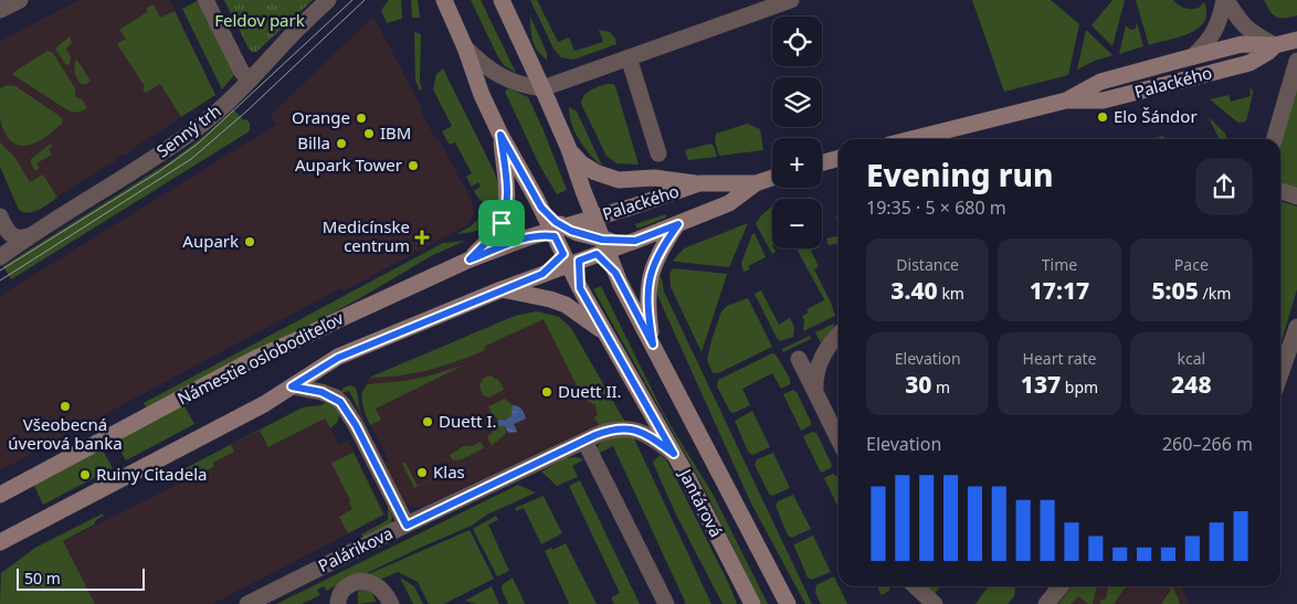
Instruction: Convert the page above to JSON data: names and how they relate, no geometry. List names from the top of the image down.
{
  "streets": {
    "street": [
      "Palackého",
      "Senný trh",
      "Námestie osloboditeľov",
      "Jantárová",
      "Palárikova"
    ]
  },
  "crossings": [
    ["Palackého", "Námestie osloboditeľov"],
    ["Palackého", "Jantárová"],
    ["Jantárová", "Palárikova"]
  ],
  "parks": ["Feldov park"],
  "places": {
    "other": [
      "Elo Šándor",
      "Orange",
      "IBM",
      "Billa",
      "Aupark Tower",
      "Aupark",
      "Duett II.",
      "Všeobecná úverová banka",
      "Duett I.",
      "Klas",
      "Ruiny Citadela"
    ],
    "health": ["Medicínske centrum"]
  },
  "scale_bar": "50 m",
  "page": {
    "map_buttons": ["+", "−"],
    "heading": ["Evening run", "19:35 · 5 × 680 m"],
    "stats": [
      ["Distance", "3.40 km"],
      ["Time", "17:17"],
      ["Pace", "5:05 /km"],
      ["Elevation", "30 m"],
      ["Heart rate", "137 bpm"],
      ["kcal", "248"]
    ],
    "chart": ["Elevation", "260–266 m"],
    "scale": "50 m"
  }
}
